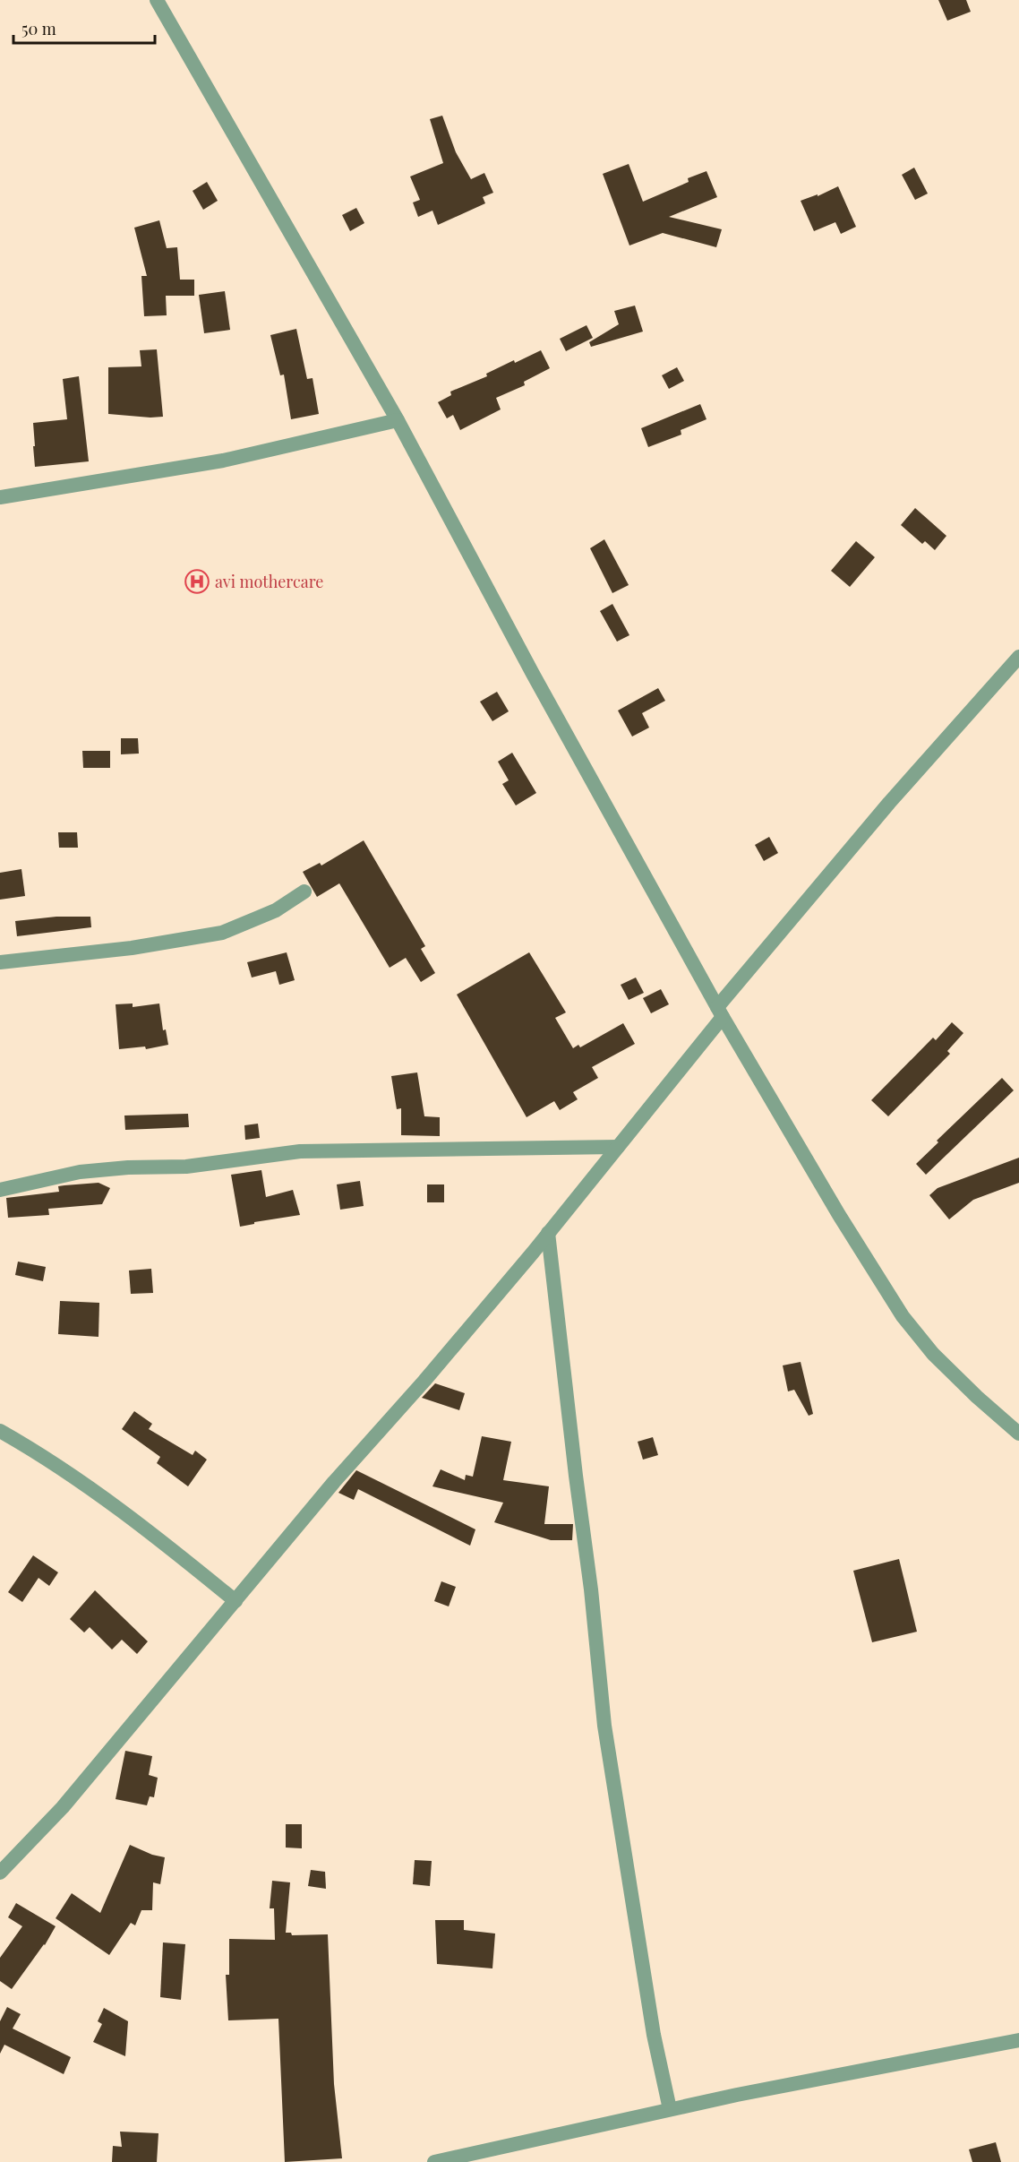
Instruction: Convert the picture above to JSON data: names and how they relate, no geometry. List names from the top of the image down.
{
  "places": {
    "hospital": ["avi mothercare"]
  },
  "scale_bar": "50 m"
}
